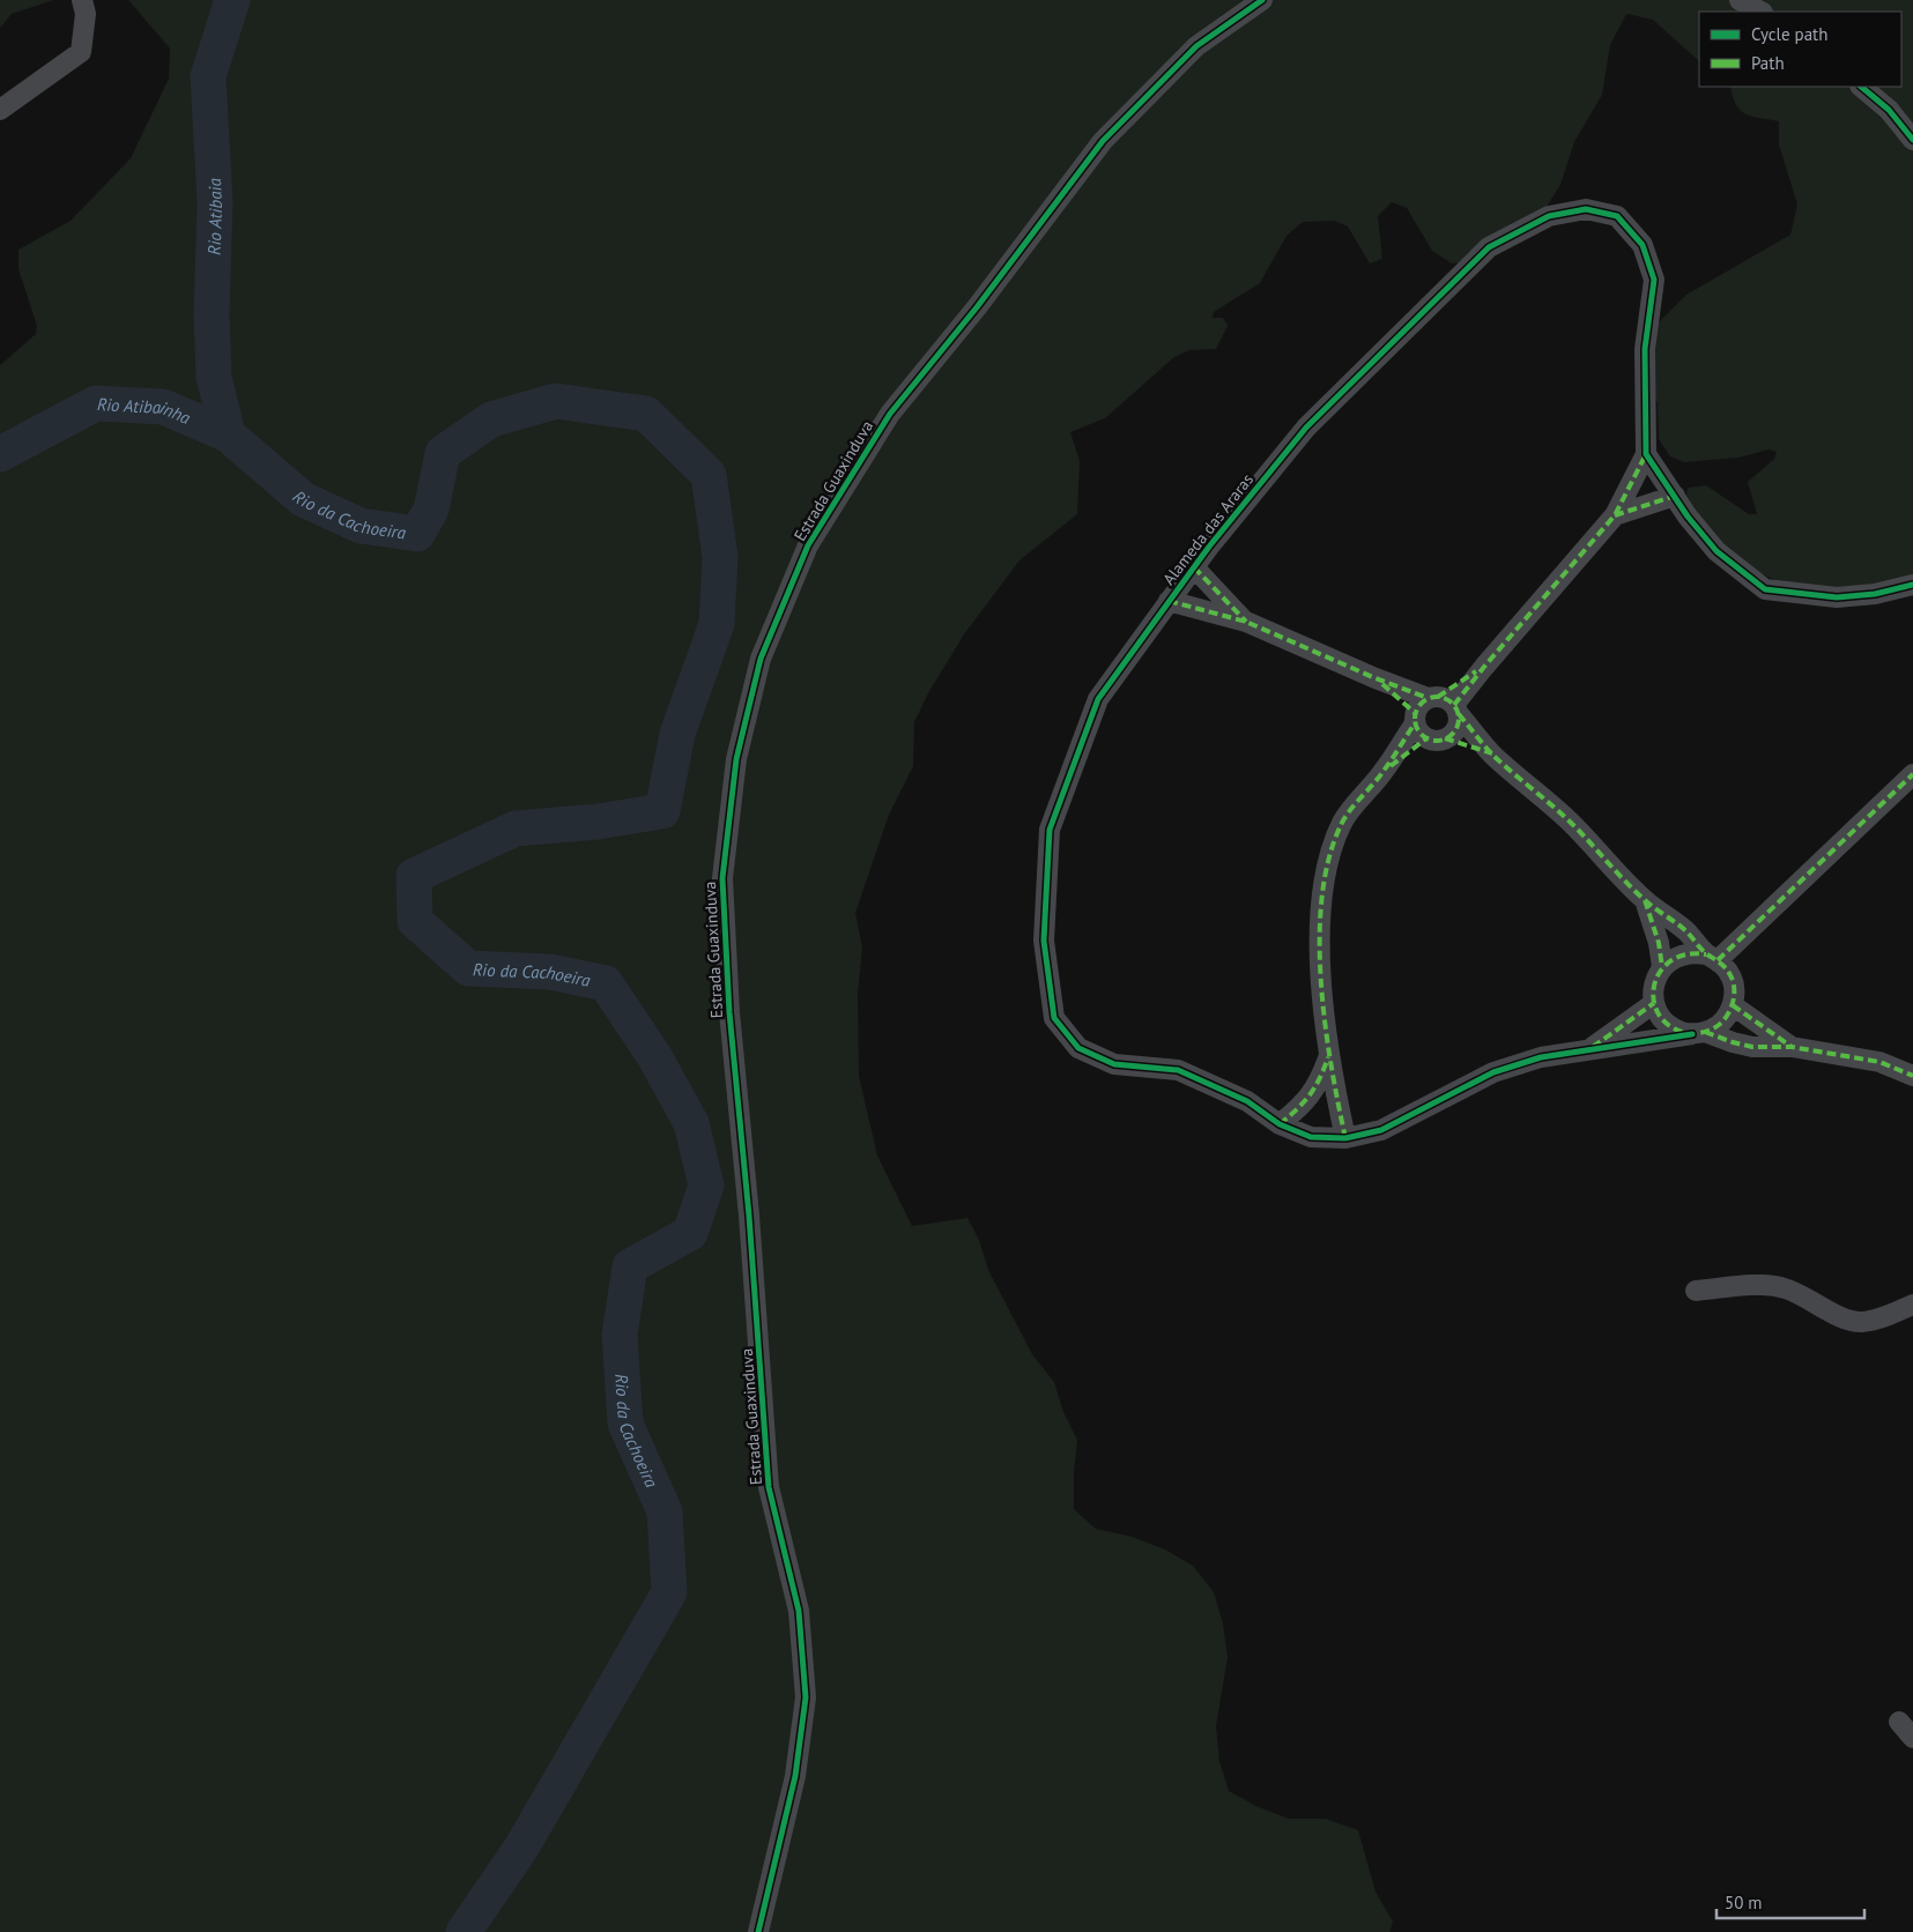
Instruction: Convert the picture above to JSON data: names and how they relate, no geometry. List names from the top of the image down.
{
  "streets": {
    "street": ["Estrada Guaxinduva", "Alameda das Araras"]
  },
  "water": ["Rio Atibaia", "Rio Atibainha", "Rio da Cachoeira"],
  "legend": ["Cycle path", "Path"],
  "scale_bar": "50 m"
}
